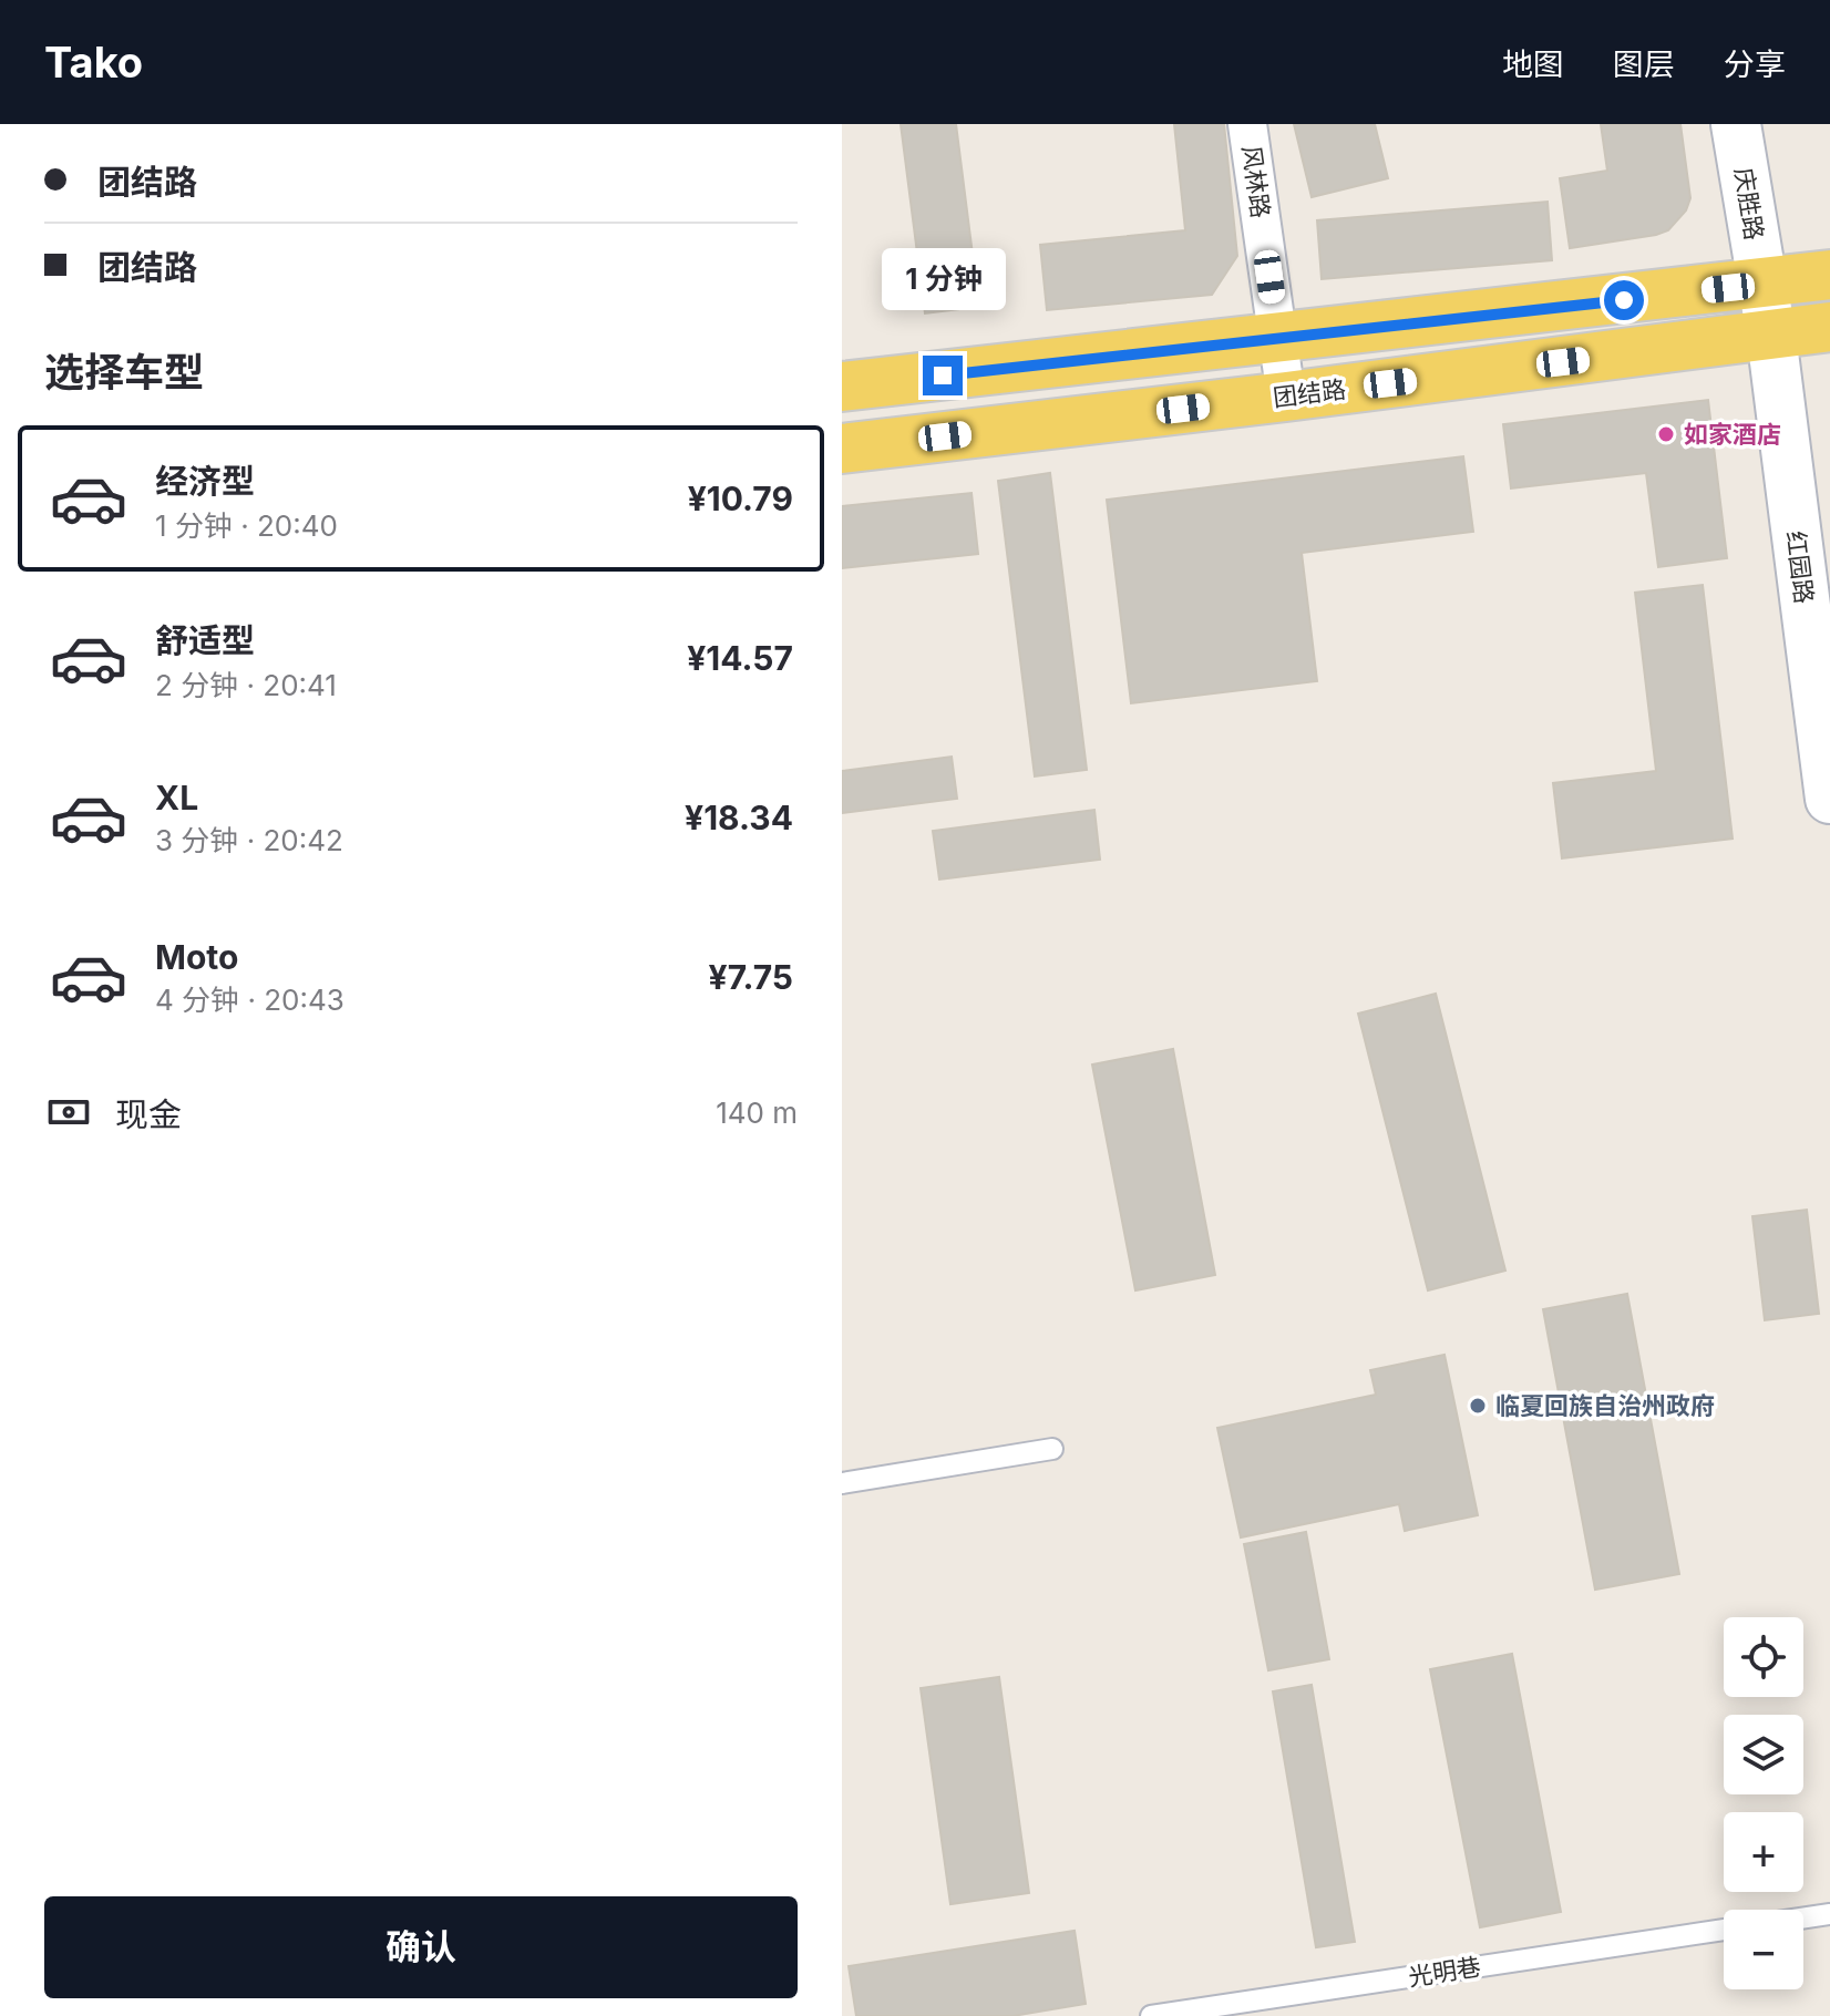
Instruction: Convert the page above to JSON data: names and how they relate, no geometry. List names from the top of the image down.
{
  "streets": {
    "main road": ["庆胜路", "团结路", "红园路"],
    "street": ["风林路"],
    "lane": ["光明巷"]
  },
  "crossings": [
    ["风林路", "团结路"],
    ["庆胜路", "团结路"],
    ["庆胜路", "红园路"],
    ["团结路", "红园路"]
  ],
  "places": ["如家酒店", "临夏回族自治州政府"],
  "page": {
    "header": "Tako",
    "nav": ["地图", "图层", "分享"],
    "banner": ["团结路", "团结路"],
    "bubble": "1 分钟",
    "heading": "选择车型",
    "list": [
      {
        "name": "经济型",
        "note": "1 分钟 · 20:40",
        "value": "¥10.79"
      },
      {
        "name": "舒适型",
        "note": "2 分钟 · 20:41",
        "value": "¥14.57"
      },
      {
        "name": "XL",
        "note": "3 分钟 · 20:42",
        "value": "¥18.34"
      },
      {
        "name": "Moto",
        "note": "4 分钟 · 20:43",
        "value": "¥7.75"
      }
    ],
    "pay": ["现金", "140 m"],
    "map_buttons": ["+", "−"],
    "buttons": "确认"
  }
}
